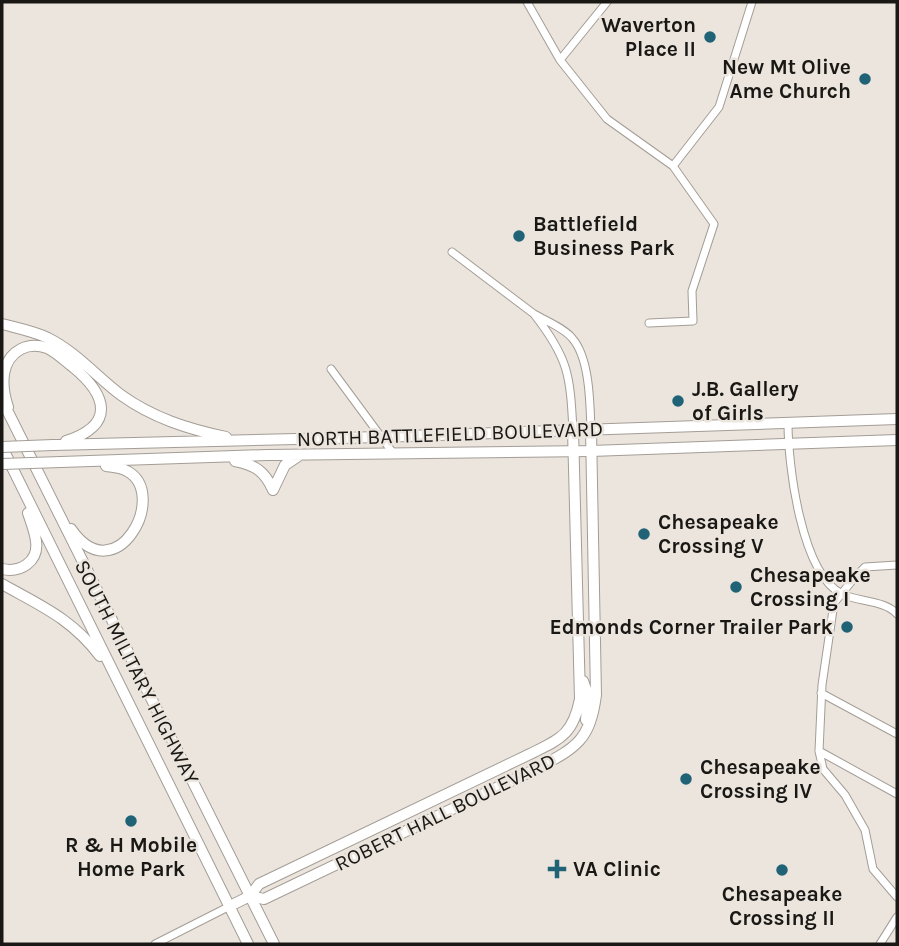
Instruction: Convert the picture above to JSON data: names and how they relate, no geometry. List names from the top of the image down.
{
  "streets": {
    "main road": ["NORTH BATTLEFIELD BOULEVARD", "SOUTH MILITARY HIGHWAY", "ROBERT HALL BOULEVARD"]
  },
  "crossings": [
    ["NORTH BATTLEFIELD BOULEVARD", "SOUTH MILITARY HIGHWAY"],
    ["NORTH BATTLEFIELD BOULEVARD", "ROBERT HALL BOULEVARD"],
    ["SOUTH MILITARY HIGHWAY", "ROBERT HALL BOULEVARD"]
  ],
  "places": {
    "other": [
      "Waverton Place II",
      "New Mt Olive Ame Church",
      "Battlefield Business Park",
      "J.B. Gallery of Girls",
      "Chesapeake Crossing V",
      "Chesapeake Crossing I",
      "Edmonds Corner Trailer Park",
      "Chesapeake Crossing IV",
      "R & H Mobile Home Park",
      "Chesapeake Crossing II"
    ],
    "health": ["VA Clinic"]
  }
}
